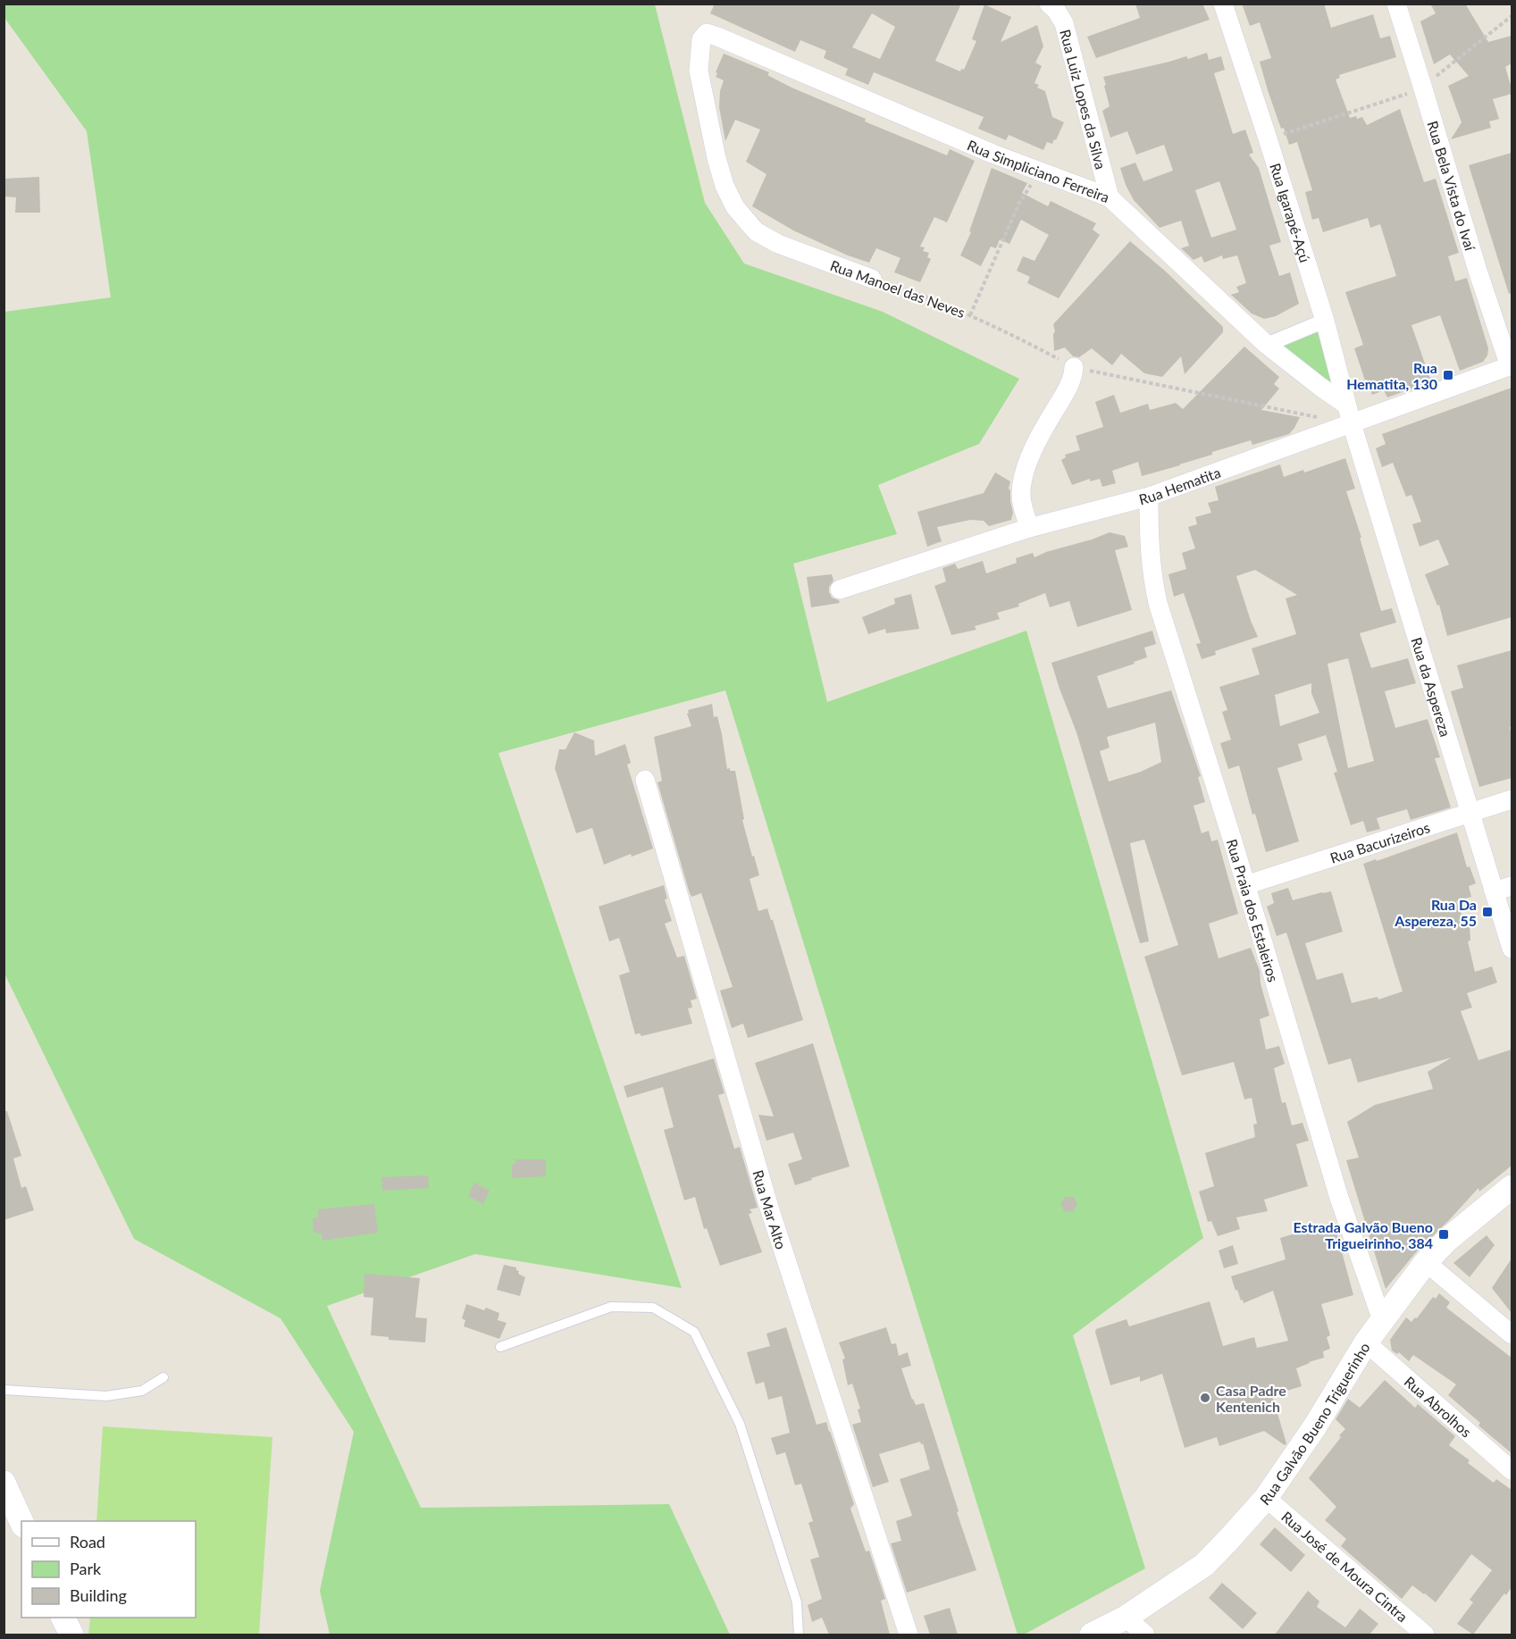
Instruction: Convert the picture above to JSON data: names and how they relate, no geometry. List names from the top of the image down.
{
  "streets": {
    "street": [
      "Rua Luiz Lopes da Silva",
      "Rua Simpliciano Ferreira",
      "Rua Bela Vista do Ivaí",
      "Rua Igarapé-Açú",
      "Rua Manoel das Neves",
      "Rua Hematita",
      "Rua da Aspereza",
      "Rua Bacurizeiros",
      "Rua Praia dos Estaleiros",
      "Rua Mar Alto",
      "Rua Abrolhos",
      "Rua Galvão Bueno Triguerinho",
      "Rua José de Moura Cintra"
    ]
  },
  "crossings": [
    ["Rua Luiz Lopes da Silva", "Rua Simpliciano Ferreira"],
    ["Rua Simpliciano Ferreira", "Rua Igarapé-Açú"],
    ["Rua Simpliciano Ferreira", "Rua Manoel das Neves"],
    ["Rua Bela Vista do Ivaí", "Rua Hematita"],
    ["Rua Igarapé-Açú", "Rua Manoel das Neves"],
    ["Rua Igarapé-Açú", "Rua Hematita"],
    ["Rua Igarapé-Açú", "Rua da Aspereza"],
    ["Rua Manoel das Neves", "Rua Hematita"],
    ["Rua Manoel das Neves", "Rua da Aspereza"],
    ["Rua Hematita", "Rua da Aspereza"],
    ["Rua Hematita", "Rua Praia dos Estaleiros"],
    ["Rua da Aspereza", "Rua Bacurizeiros"],
    ["Rua Bacurizeiros", "Rua Praia dos Estaleiros"],
    ["Rua Praia dos Estaleiros", "Rua Galvão Bueno Triguerinho"],
    ["Rua Abrolhos", "Rua Galvão Bueno Triguerinho"],
    ["Rua Galvão Bueno Triguerinho", "Rua José de Moura Cintra"]
  ],
  "places": {
    "transit": ["Rua Hematita, 130", "Rua Da Aspereza, 55", "Estrada Galvão Bueno Trigueirinho, 384"],
    "other": ["Casa Padre Kentenich"]
  },
  "legend": ["Road", "Park", "Building"]
}
